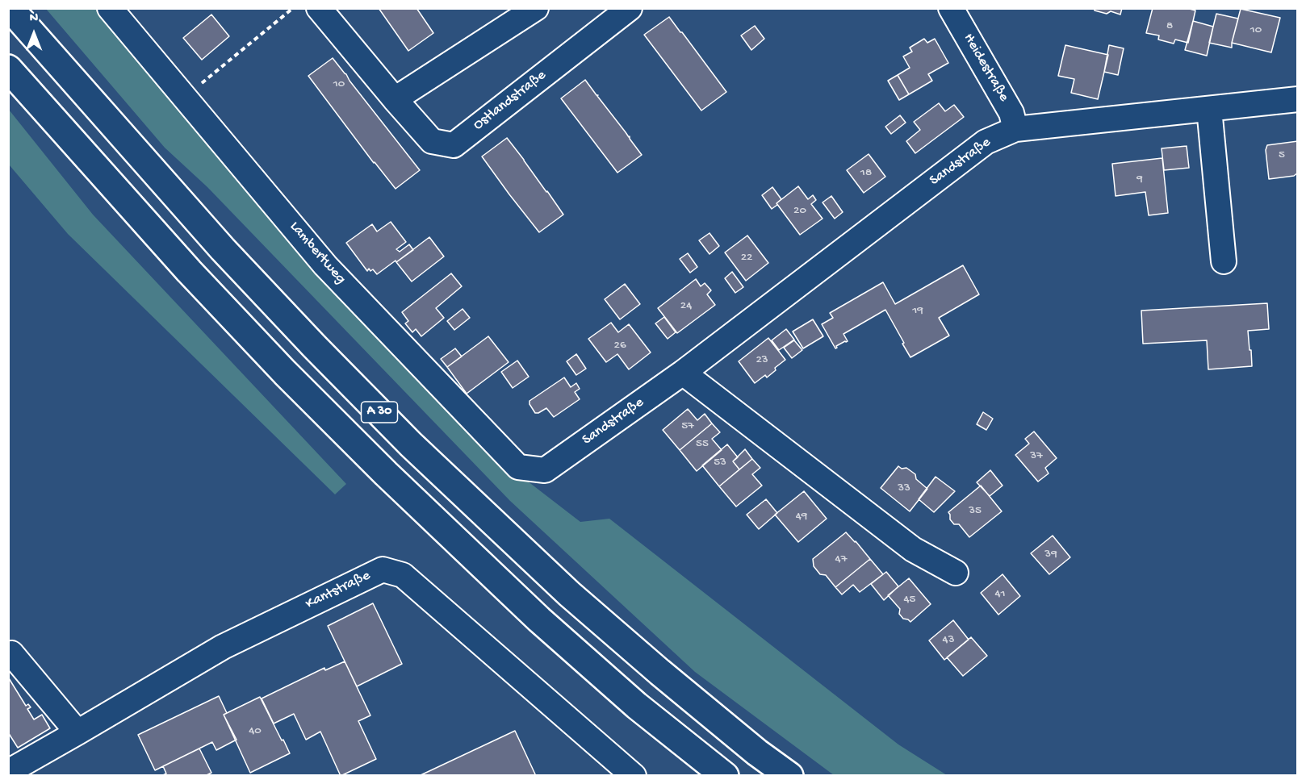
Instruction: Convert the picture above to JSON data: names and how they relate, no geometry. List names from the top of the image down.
{
  "streets": {
    "highway": ["A 30"],
    "street": [
      "Heidestraße",
      "Ostlandstraße",
      "Sandstraße",
      "Lambertweg",
      "Kantstraße"
    ]
  },
  "crossings": [
    ["Heidestraße", "Sandstraße"],
    ["Sandstraße", "Lambertweg"]
  ],
  "house_numbers": [
    "8",
    "10",
    "10",
    "5",
    "18",
    "9",
    "20",
    "22",
    "24",
    "19",
    "26",
    "23",
    "57",
    "55",
    "37",
    "53",
    "33",
    "35",
    "49",
    "39",
    "47",
    "41",
    "45",
    "43",
    "40"
  ],
  "north": "top"
}
